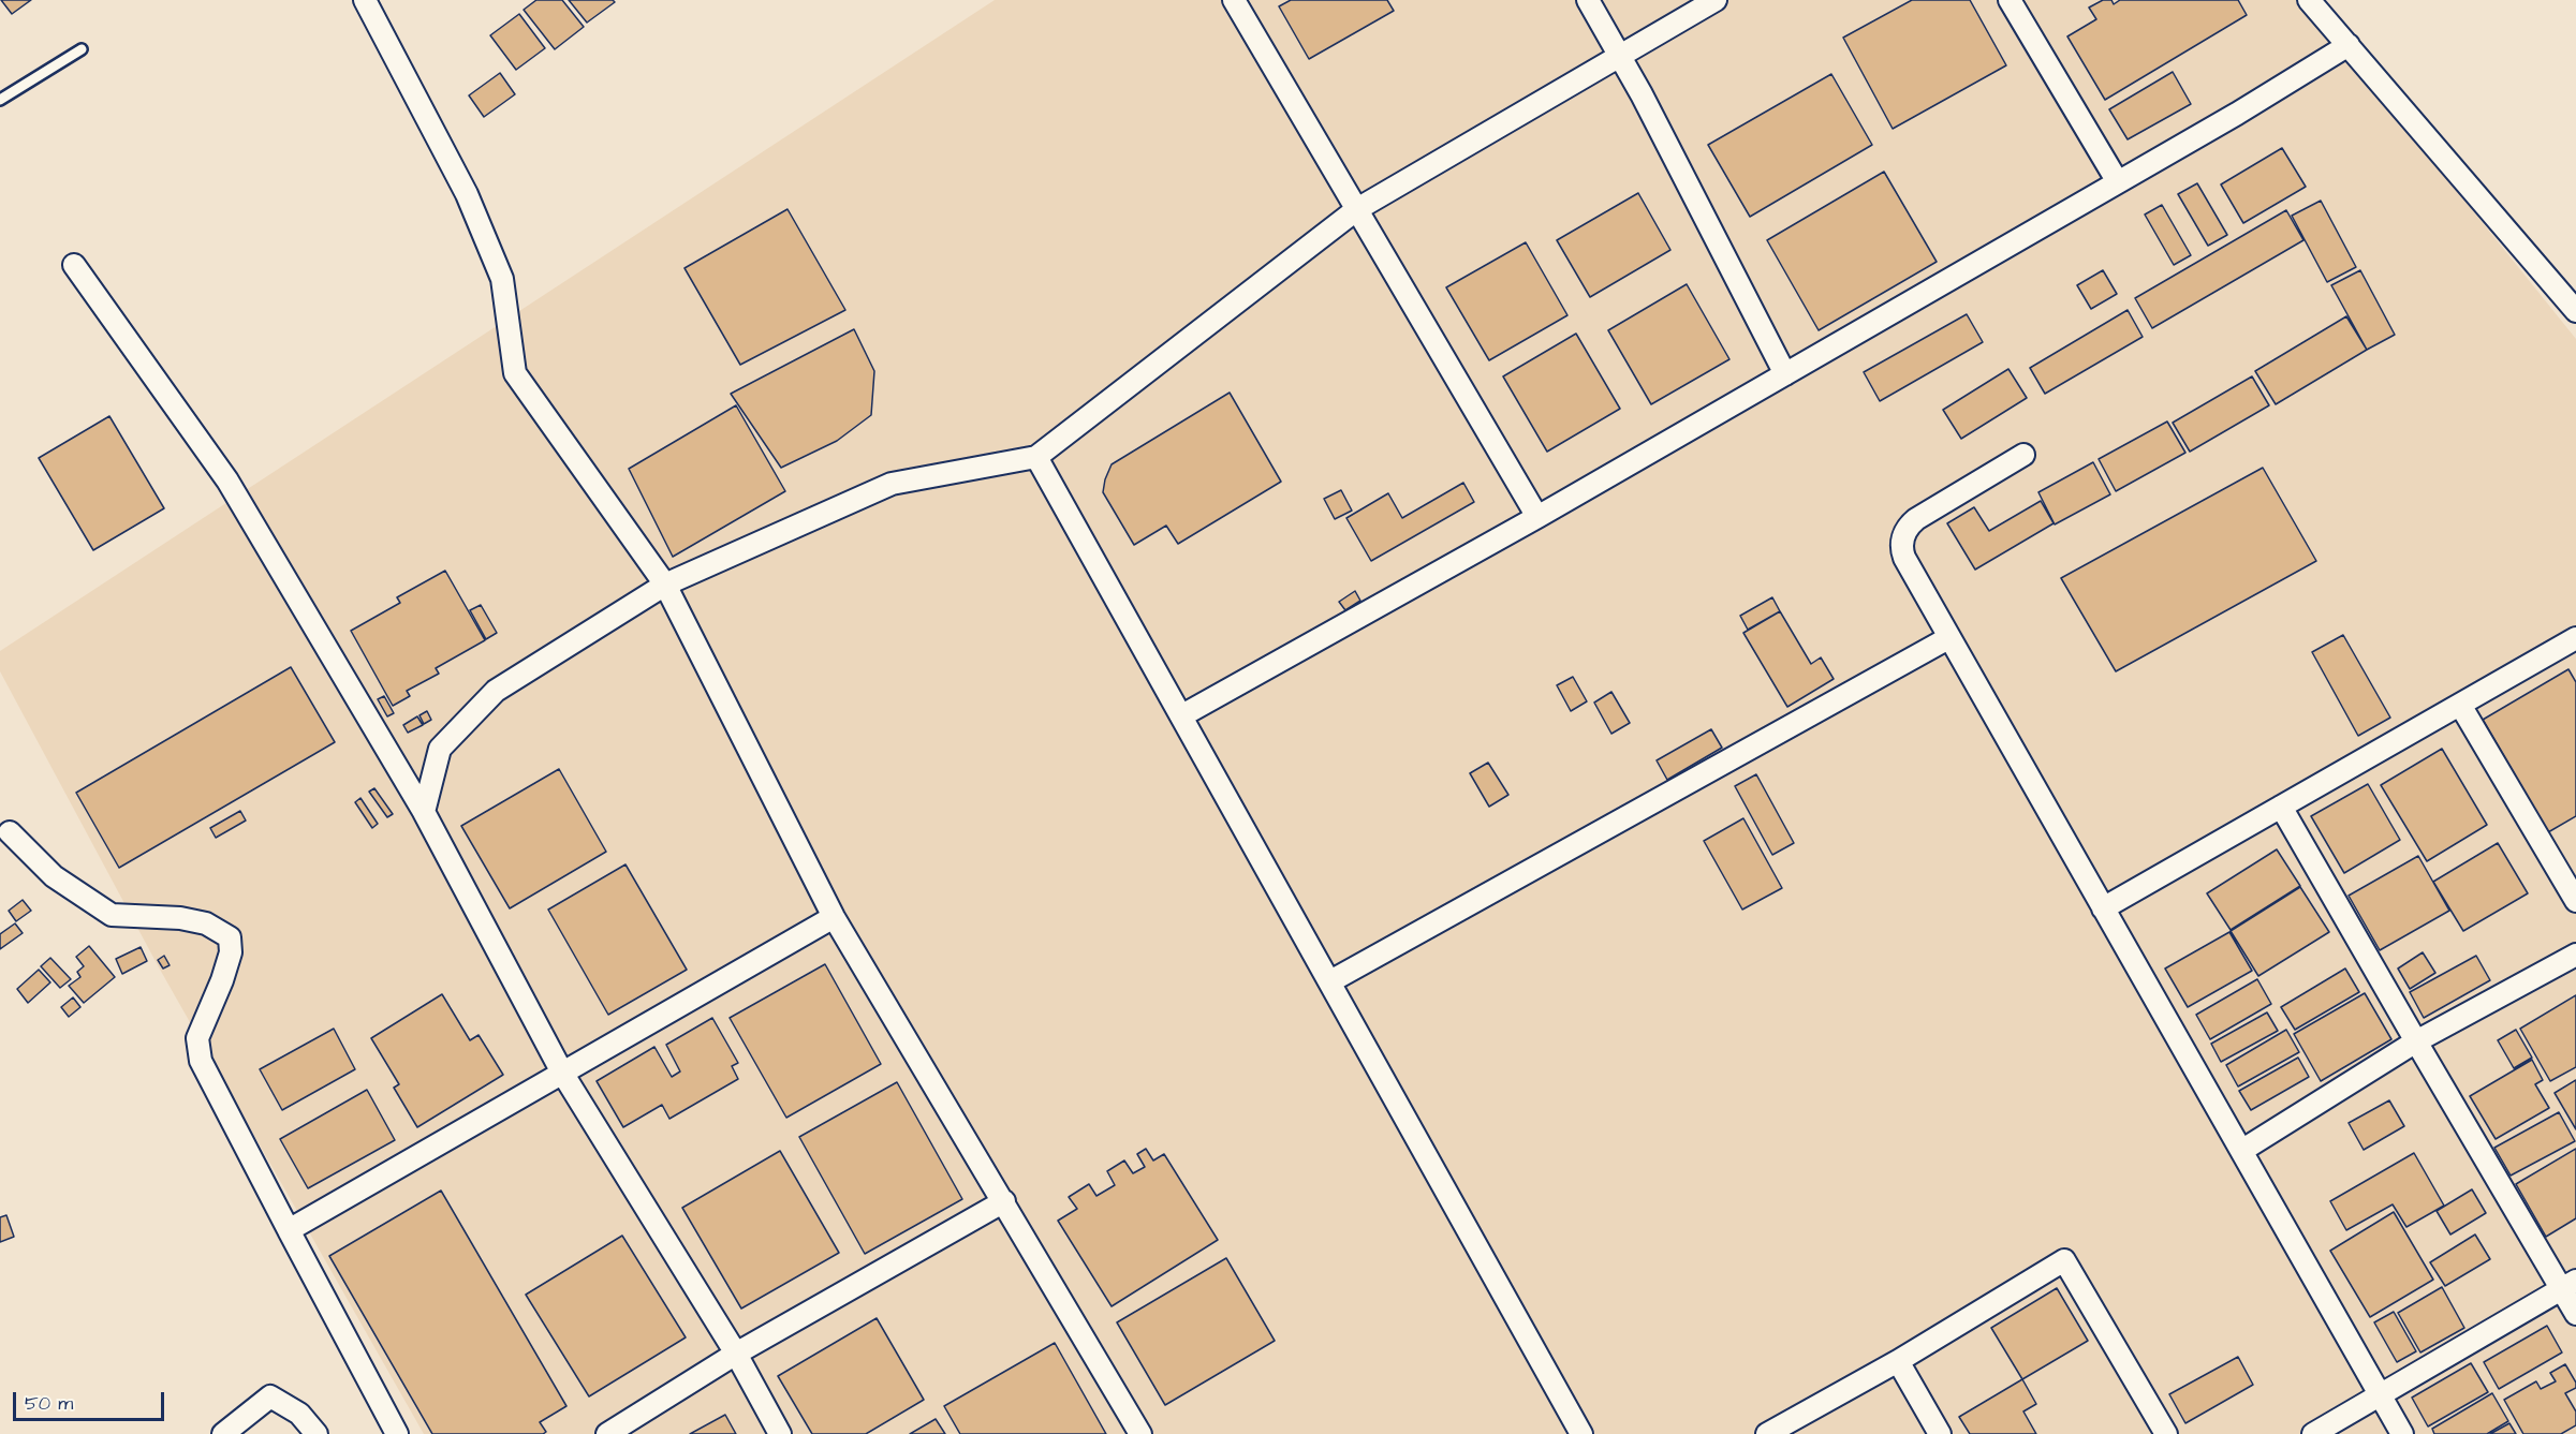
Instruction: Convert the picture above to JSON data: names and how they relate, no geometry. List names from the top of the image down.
{
  "scale_bar": "50 m"
}
